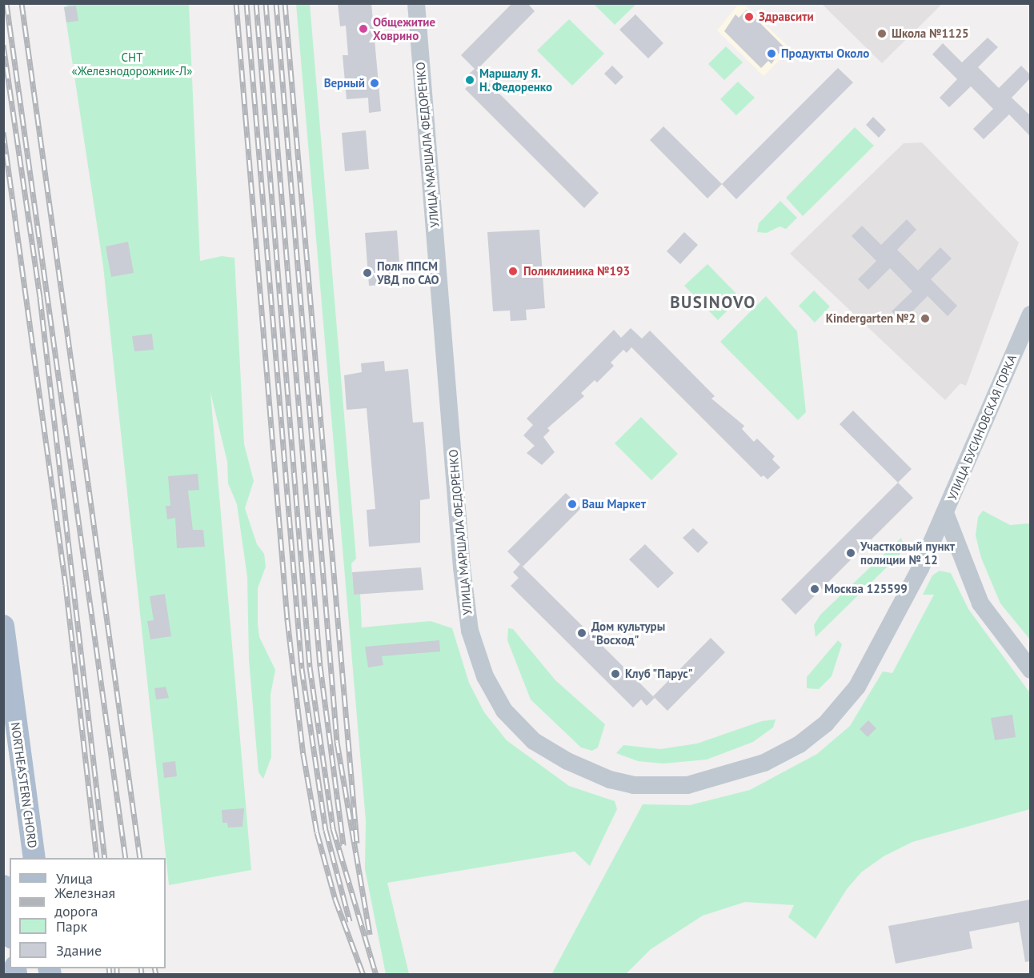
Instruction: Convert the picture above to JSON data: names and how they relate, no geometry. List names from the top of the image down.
{
  "streets": {
    "main road": ["NORTHEASTERN CHORD"],
    "street": ["УЛИЦА МАРШАЛА ФЕДОРЕНКО", "УЛИЦА БУСИНОВСКАЯ ГОРКА"]
  },
  "crossings": [
    ["УЛИЦА МАРШАЛА ФЕДОРЕНКО", "УЛИЦА БУСИНОВСКАЯ ГОРКА"]
  ],
  "districts": ["BUSINOVO"],
  "parks": ["СНТ «Железнодорожник-Л»"],
  "places": [
    "Здравсити",
    "Общежитие Ховрино",
    "Школа №1125",
    "Продукты Около",
    "Маршалу Я. Н. Федоренко",
    "Верный",
    "Поликлиника №193",
    "Полк ППСМ УВД по САО",
    "Kindergarten №2",
    "Ваш Маркет",
    "Участковый пункт полиции № 12",
    "Москва 125599",
    "Дом культуры \"Восход\"",
    "Клуб \"Парус\""
  ],
  "legend": [
    "Улица",
    "Железная дорога",
    "Парк",
    "Здание"
  ]
}
